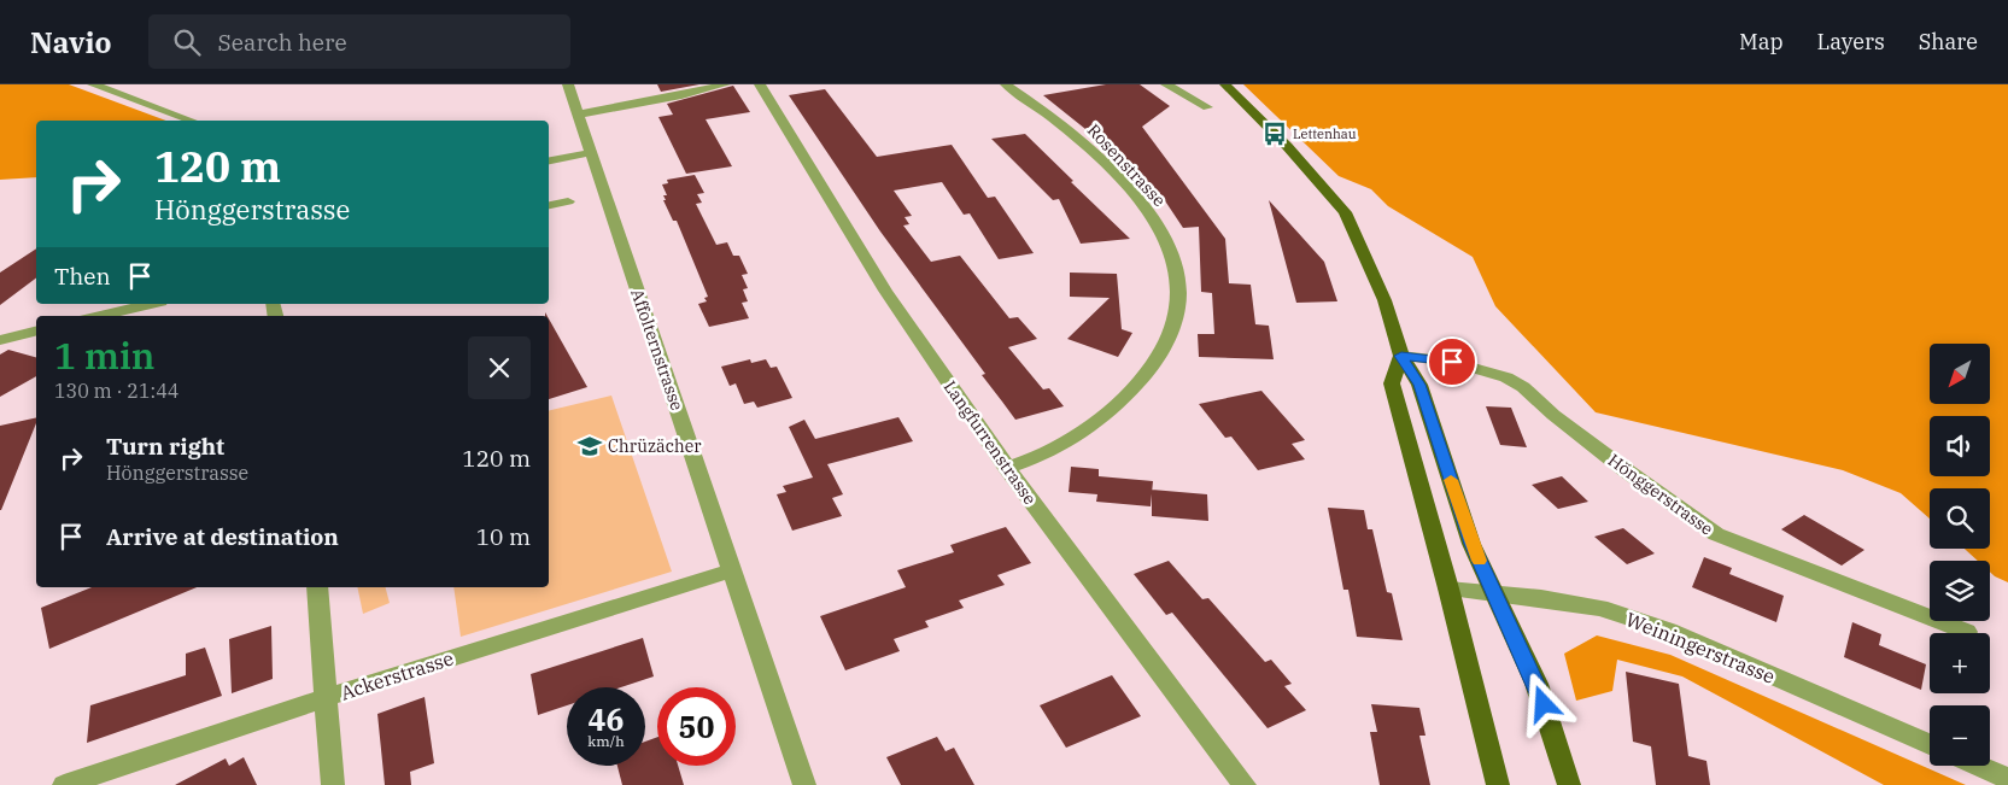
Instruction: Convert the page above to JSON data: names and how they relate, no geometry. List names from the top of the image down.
{
  "streets": {
    "street": [
      "Rosenstrasse",
      "Affolternstrasse",
      "Langfurrenstrasse",
      "Hönggerstrasse",
      "Weiningerstrasse",
      "Ackerstrasse"
    ]
  },
  "crossings": [
    ["Rosenstrasse", "Langfurrenstrasse"],
    ["Affolternstrasse", "Ackerstrasse"]
  ],
  "places": {
    "bus stop": ["Lettenhau"],
    "school or university": ["Chrüzächer"]
  },
  "north": "bottom left",
  "page": {
    "header": "Navio",
    "search": "Search here",
    "nav": ["Map", "Layers", "Share"],
    "turn": ["120 m", "Hönggerstrasse"],
    "then": "Then",
    "heading": ["1 min", "130 m · 21:44"],
    "map_buttons": ["+", "−"],
    "list": [
      {
        "name": "Turn right",
        "note": "Hönggerstrasse",
        "value": "120 m"
      },
      {
        "name": "Arrive at destination",
        "value": "10 m"
      }
    ],
    "speed": "46 km/h",
    "limit": "50"
  }
}
